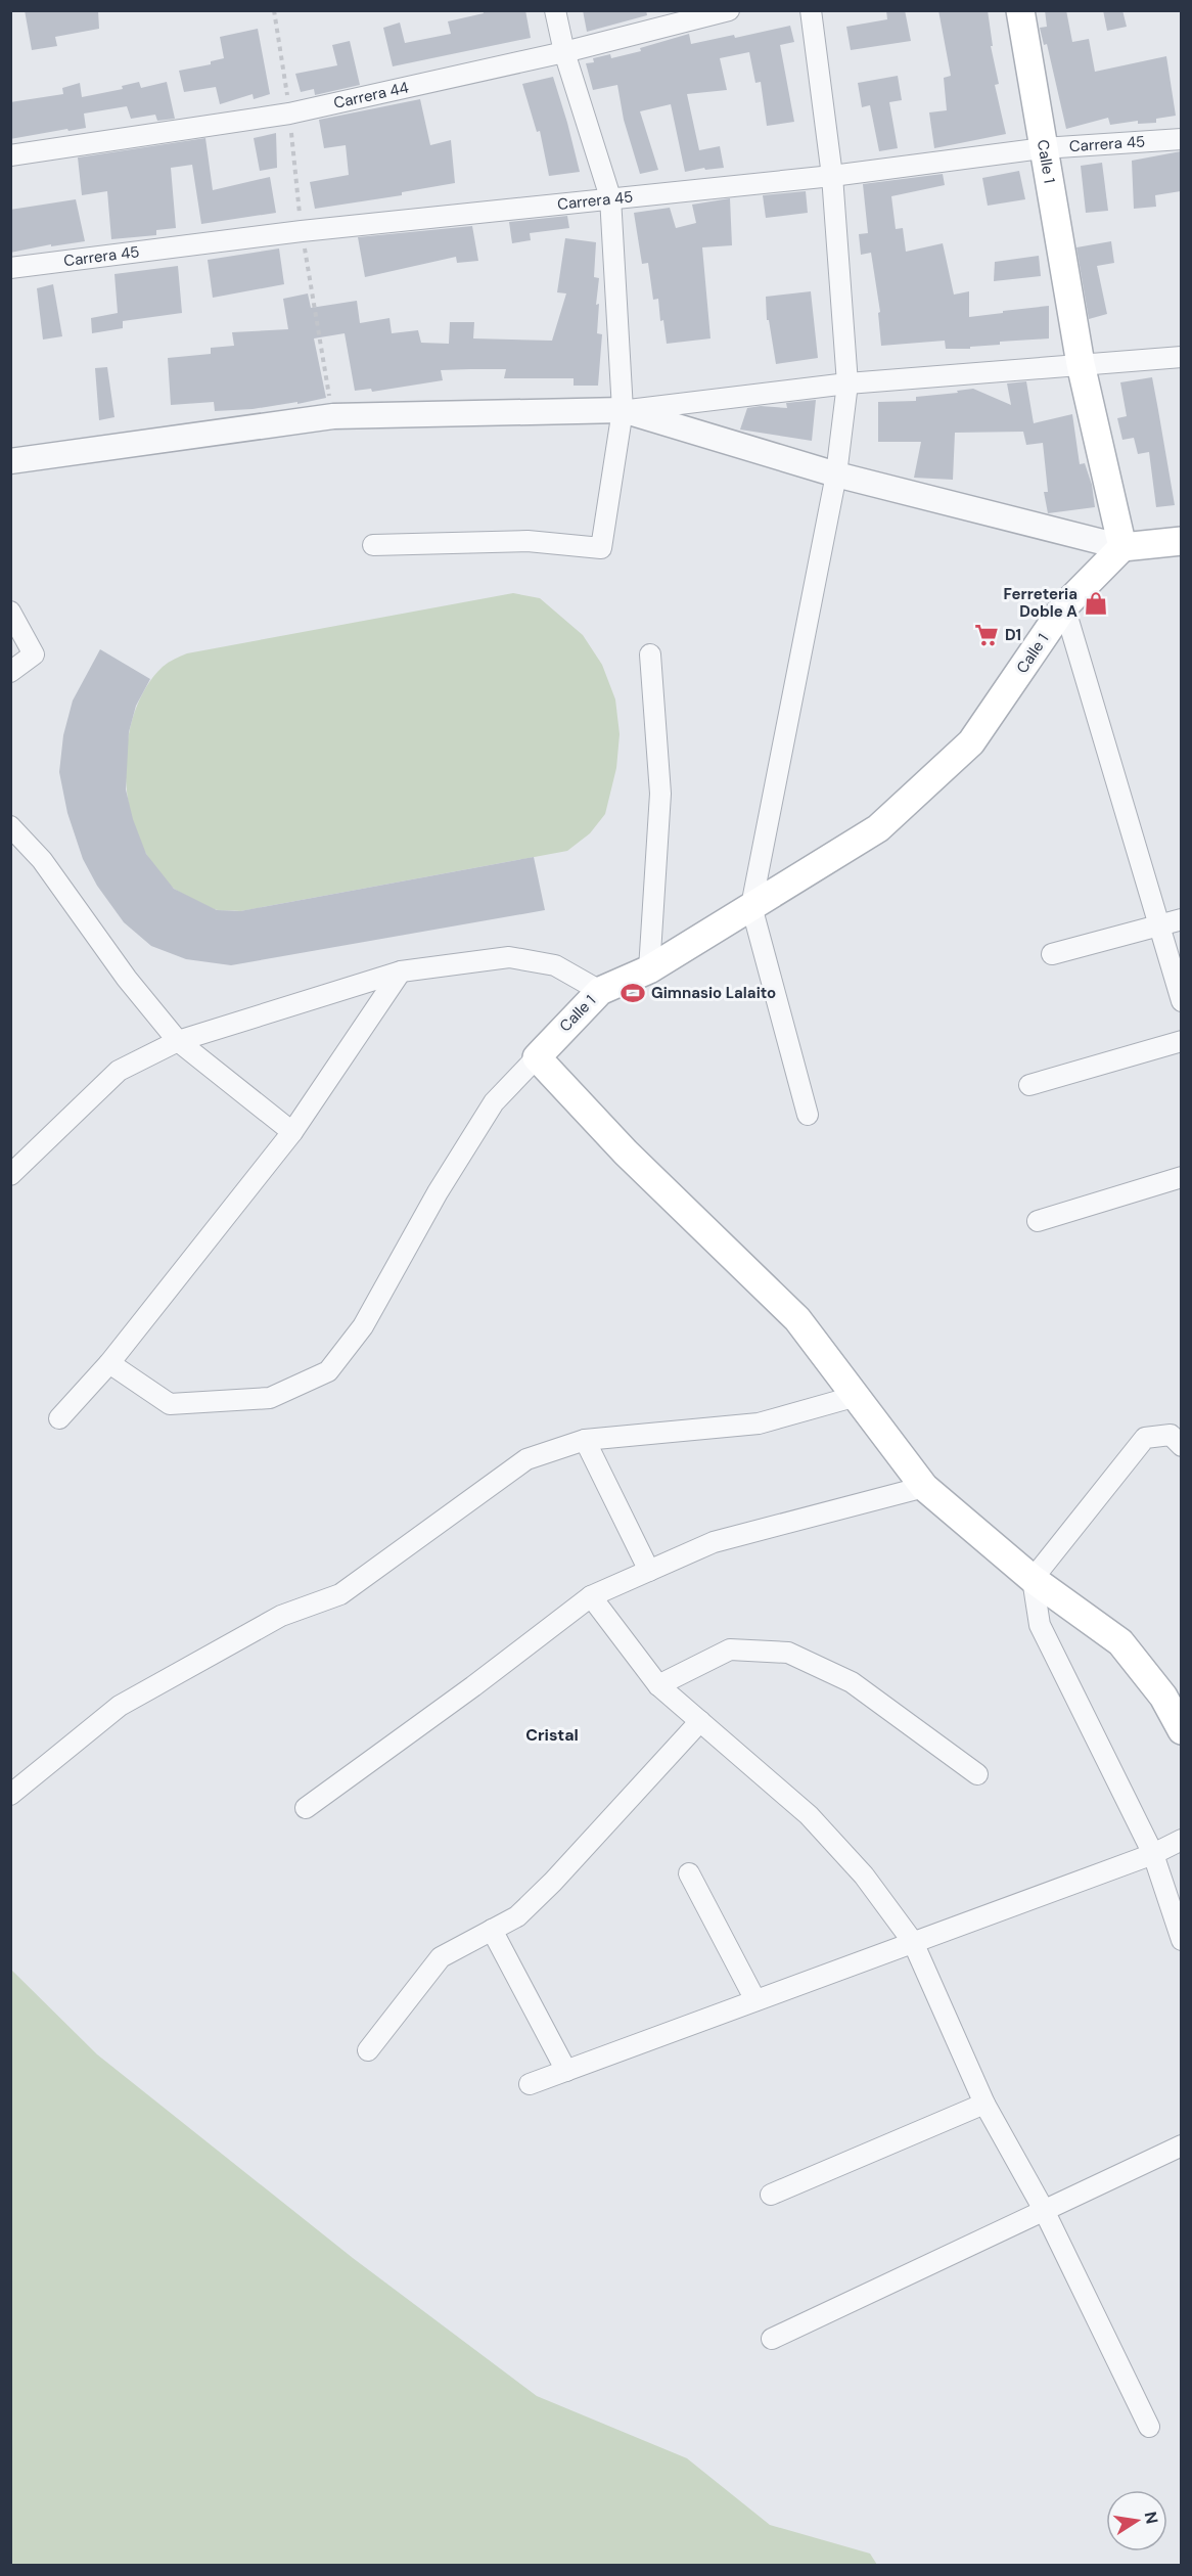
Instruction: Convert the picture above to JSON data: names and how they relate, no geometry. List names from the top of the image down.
{
  "streets": {
    "main road": ["Calle 1"],
    "street": ["Carrera 44", "Carrera 45"]
  },
  "crossings": [
    ["Carrera 45", "Calle 1"]
  ],
  "districts": ["Cristal"],
  "places": {
    "shop": ["Ferreteria Doble A"],
    "supermarket": ["D1"],
    "sports": ["Gimnasio Lalaito"]
  },
  "north": "right"
}
